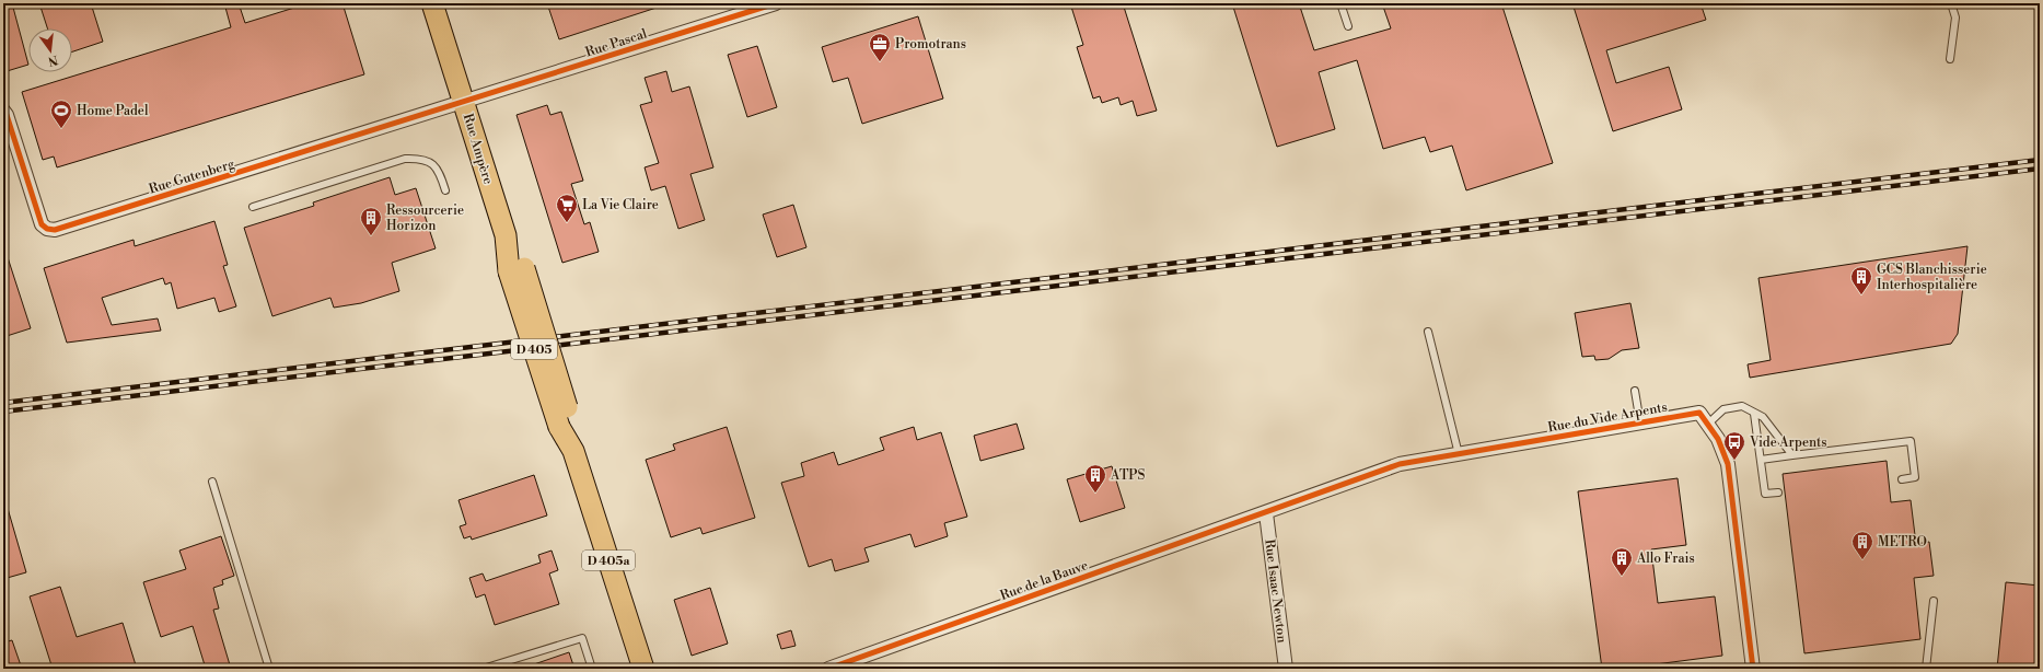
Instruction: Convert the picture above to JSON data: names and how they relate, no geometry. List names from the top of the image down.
{
  "streets": {
    "main road": ["Rue Ampère", "D 405", "D 405a"],
    "street": [
      "Rue Pascal",
      "Rue Gutenberg",
      "Rue du Vide Arpents",
      "Rue de la Bauve",
      "Rue Isaac Newton"
    ]
  },
  "crossings": [
    ["Rue Pascal", "Rue Ampère"],
    ["Rue Pascal", "Rue Gutenberg"],
    ["Rue Ampère", "Rue Gutenberg"],
    ["Rue Ampère", "D 405a"],
    ["Rue du Vide Arpents", "Rue de la Bauve"],
    ["Rue du Vide Arpents", "Rue Isaac Newton"],
    ["Rue de la Bauve", "Rue Isaac Newton"]
  ],
  "places": {
    "office": ["Promotrans"],
    "sports": ["Home Padel"],
    "supermarket": ["La Vie Claire"],
    "building": [
      "Ressourcerie Horizon",
      "GCS Blanchisserie Interhospitalière",
      "ATPS",
      "METRO",
      "Allo Frais"
    ],
    "bus stop": ["Vide Arpents"]
  },
  "north": "bottom"
}
